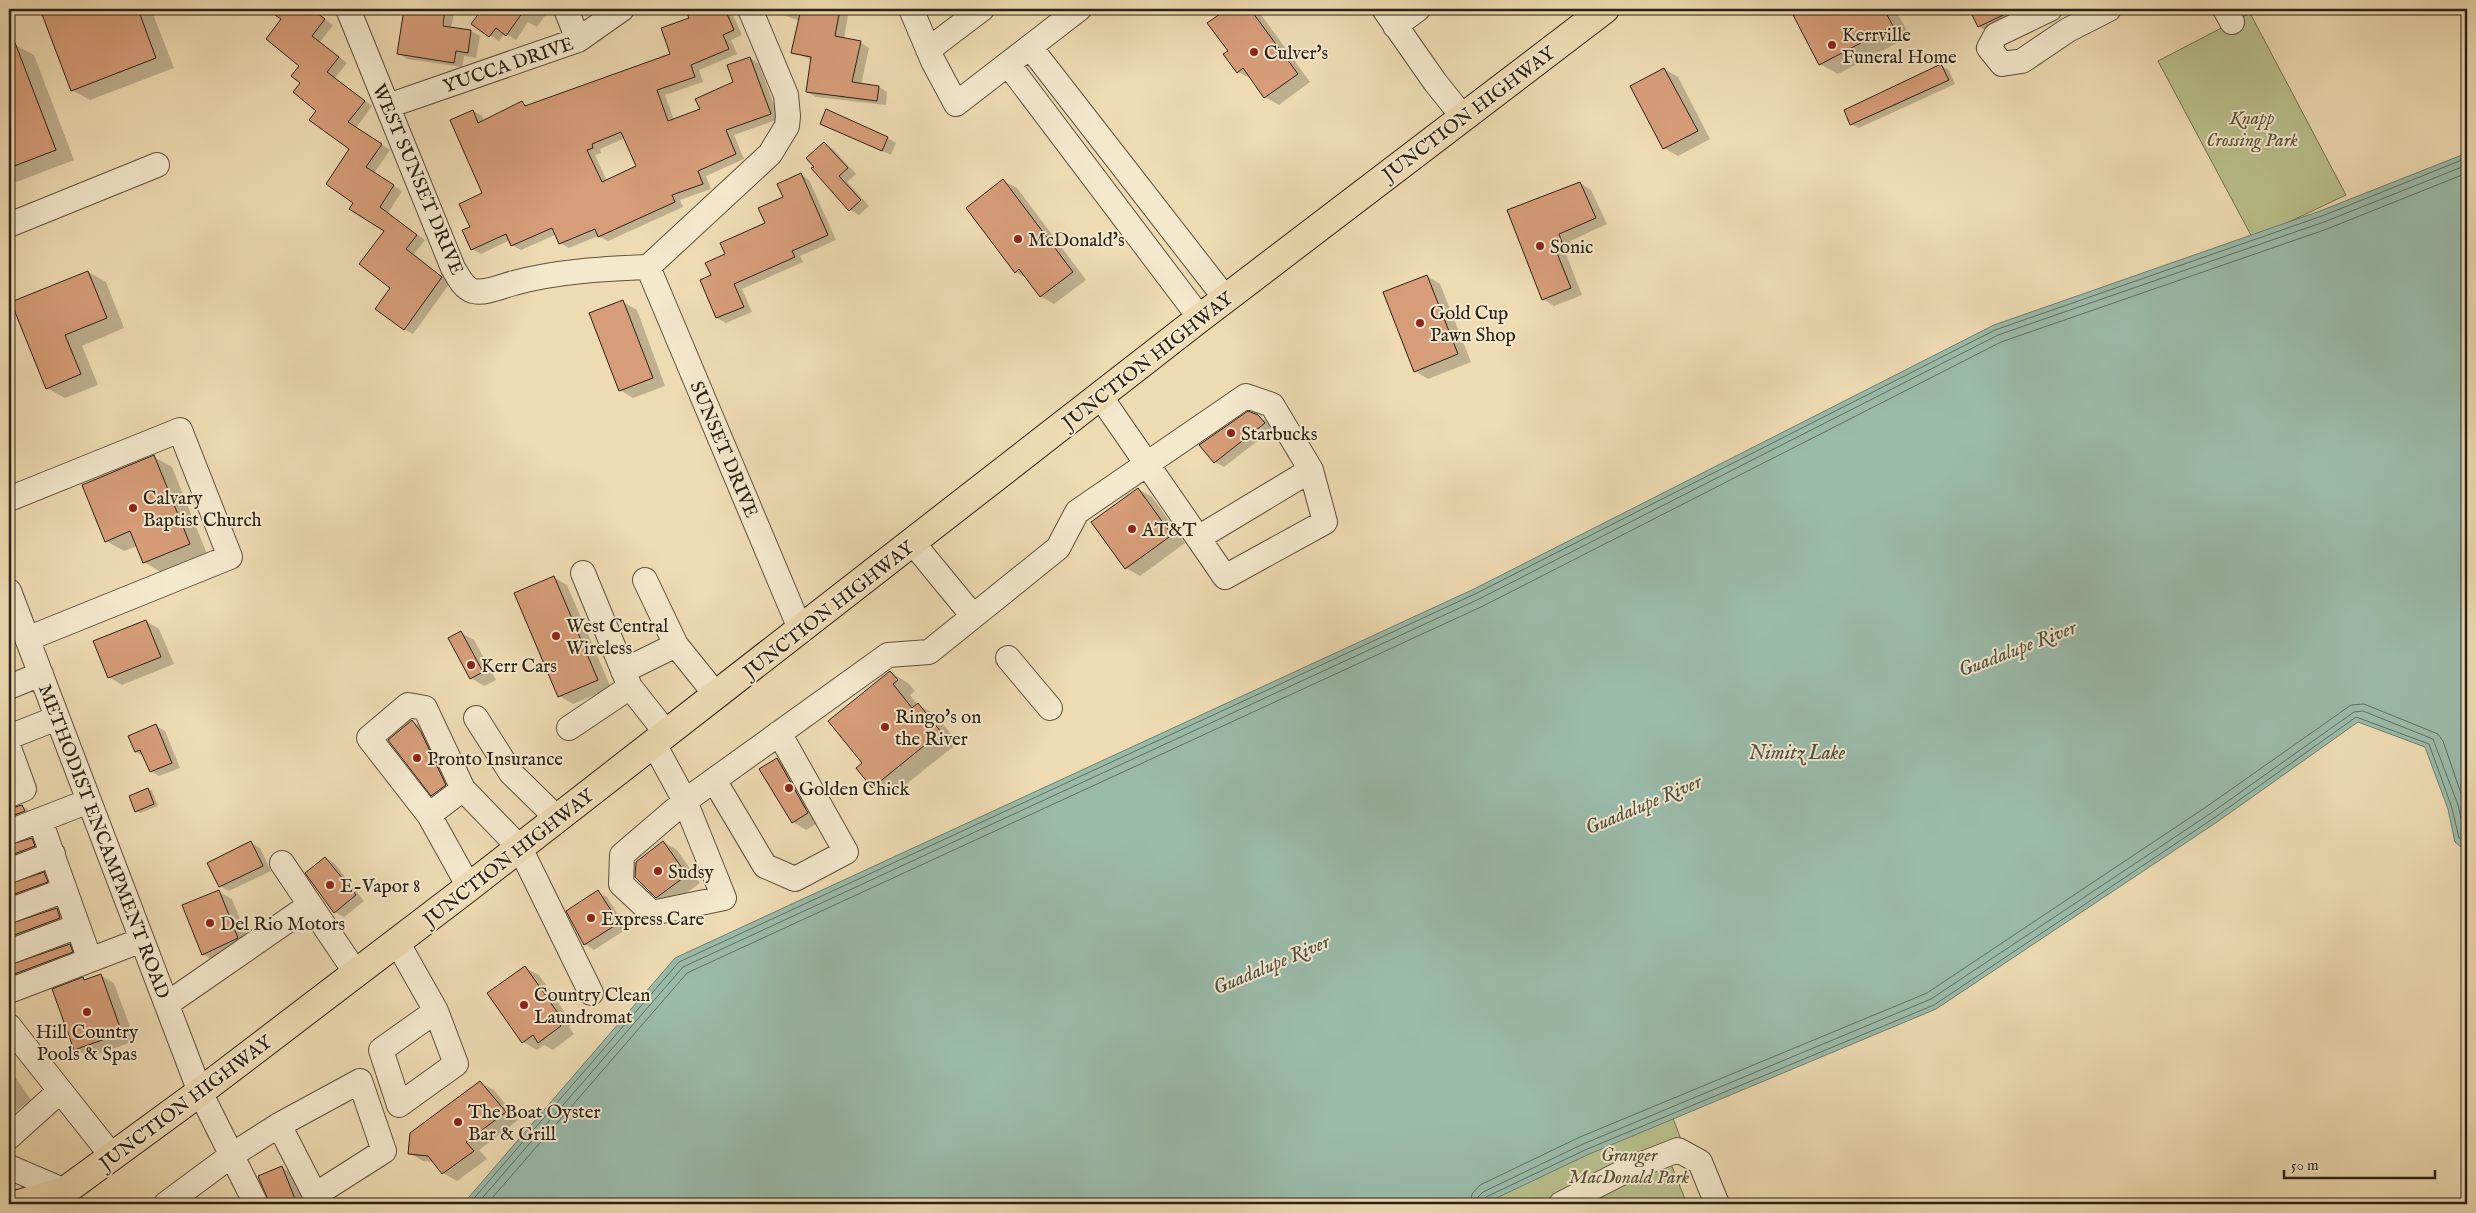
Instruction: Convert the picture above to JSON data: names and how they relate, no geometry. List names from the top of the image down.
{
  "streets": {
    "main road": ["JUNCTION HIGHWAY"],
    "street": [
      "YUCCA DRIVE",
      "WEST SUNSET DRIVE",
      "SUNSET DRIVE",
      "METHODIST ENCAMPMENT ROAD"
    ]
  },
  "crossings": [
    ["YUCCA DRIVE", "WEST SUNSET DRIVE"],
    ["JUNCTION HIGHWAY", "SUNSET DRIVE"],
    ["JUNCTION HIGHWAY", "METHODIST ENCAMPMENT ROAD"],
    ["WEST SUNSET DRIVE", "SUNSET DRIVE"]
  ],
  "water": ["Guadalupe River", "Nimitz Lake"],
  "parks": ["Knapp Crossing Park", "Granger MacDonald Park"],
  "places": [
    "Kerrville Funeral Home",
    "Culver's",
    "McDonald's",
    "Sonic",
    "Gold Cup Pawn Shop",
    "Starbucks",
    "Calvary Baptist Church",
    "AT&T",
    "West Central Wireless",
    "Kerr Cars",
    "Ringo's on the River",
    "Pronto Insurance",
    "Golden Chick",
    "Sudsy",
    "E-Vapor 8",
    "Express Care",
    "Del Rio Motors",
    "Country Clean Laundromat",
    "Hill Country Pools & Spas",
    "The Boat Oyster Bar & Grill"
  ],
  "scale_bar": "50 m"
}
